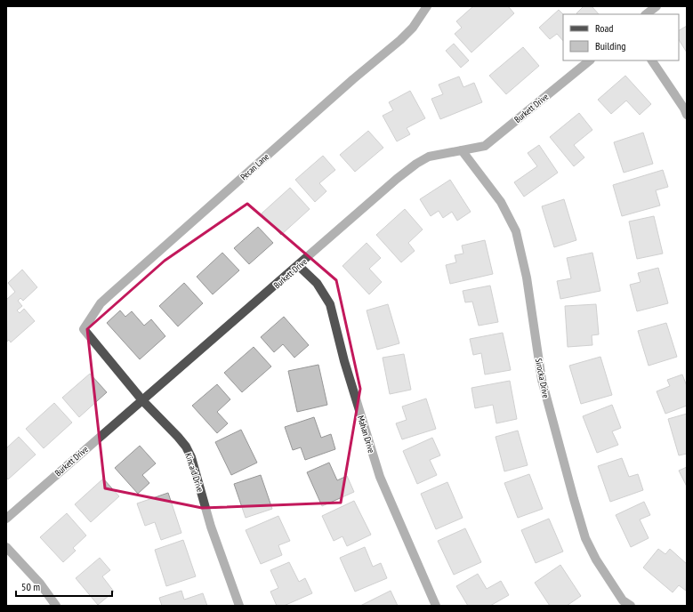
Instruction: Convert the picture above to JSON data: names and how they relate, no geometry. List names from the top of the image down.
{
  "streets": {
    "street": [
      "Burkett Drive",
      "Pecan Lane",
      "Sirocka Drive",
      "Mahan Drive",
      "Kincaid Drive"
    ]
  },
  "crossings": [
    ["Burkett Drive", "Sirocka Drive"],
    ["Burkett Drive", "Mahan Drive"],
    ["Burkett Drive", "Kincaid Drive"],
    ["Pecan Lane", "Kincaid Drive"]
  ],
  "legend": ["Road", "Building"],
  "scale_bar": "50 m"
}
